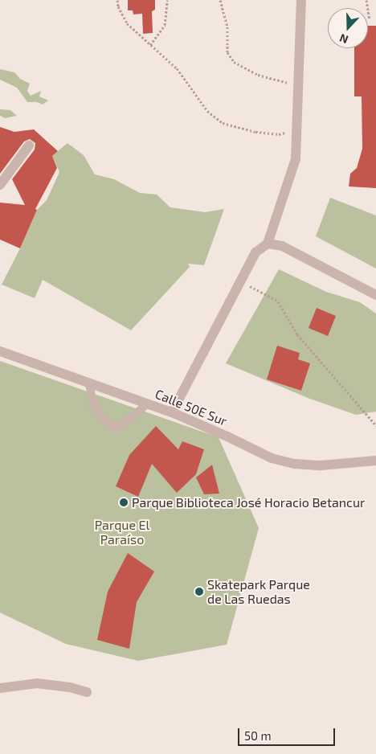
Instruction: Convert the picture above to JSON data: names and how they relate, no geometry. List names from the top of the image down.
{
  "streets": {
    "street": ["Calle 50E Sur"]
  },
  "parks": ["Parque El Paraíso"],
  "places": ["Parque Biblioteca José Horacio Betancur", "Skatepark Parque de Las Ruedas"],
  "scale_bar": "50 m",
  "north": "bottom"
}
